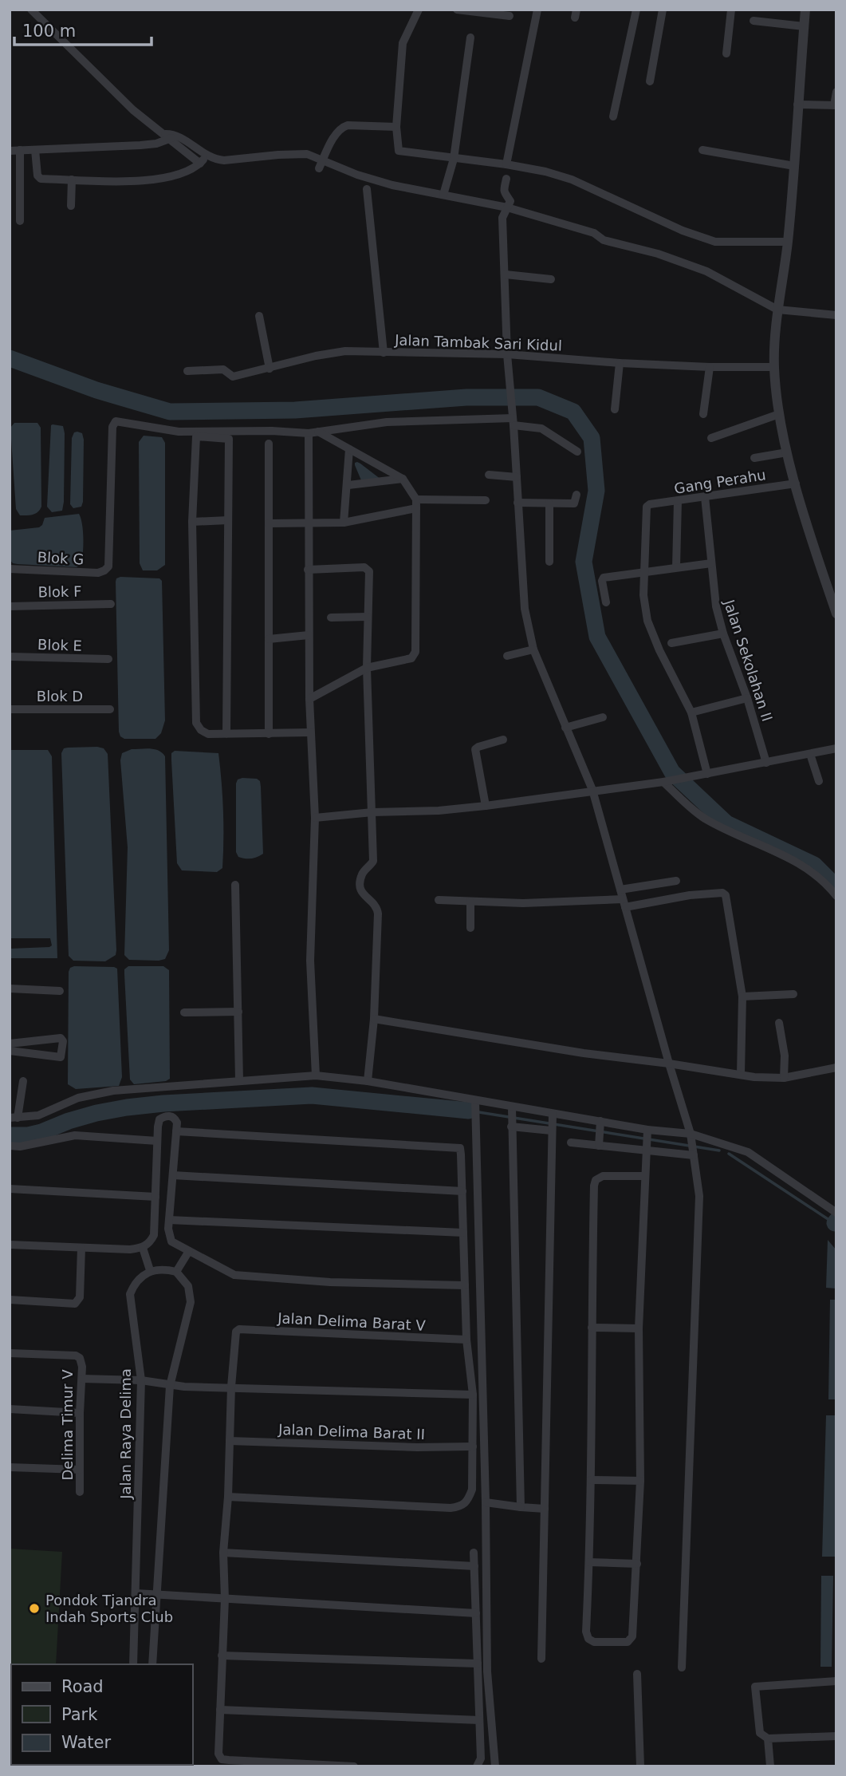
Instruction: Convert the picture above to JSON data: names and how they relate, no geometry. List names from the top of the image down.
{
  "streets": {
    "street": [
      "Jalan Tambak Sari Kidul",
      "Gang Perahu",
      "Blok G",
      "Blok F",
      "Blok E",
      "Jalan Sekolahan II",
      "Blok D",
      "Jalan Delima Barat V",
      "Delima Timur V",
      "Jalan Delima Barat II",
      "Jalan Raya Delima"
    ]
  },
  "crossings": [
    ["Gang Perahu", "Jalan Sekolahan II"]
  ],
  "places": ["Pondok Tjandra Indah Sports Club"],
  "legend": ["Road", "Park", "Water"],
  "scale_bar": "100 m"
}
